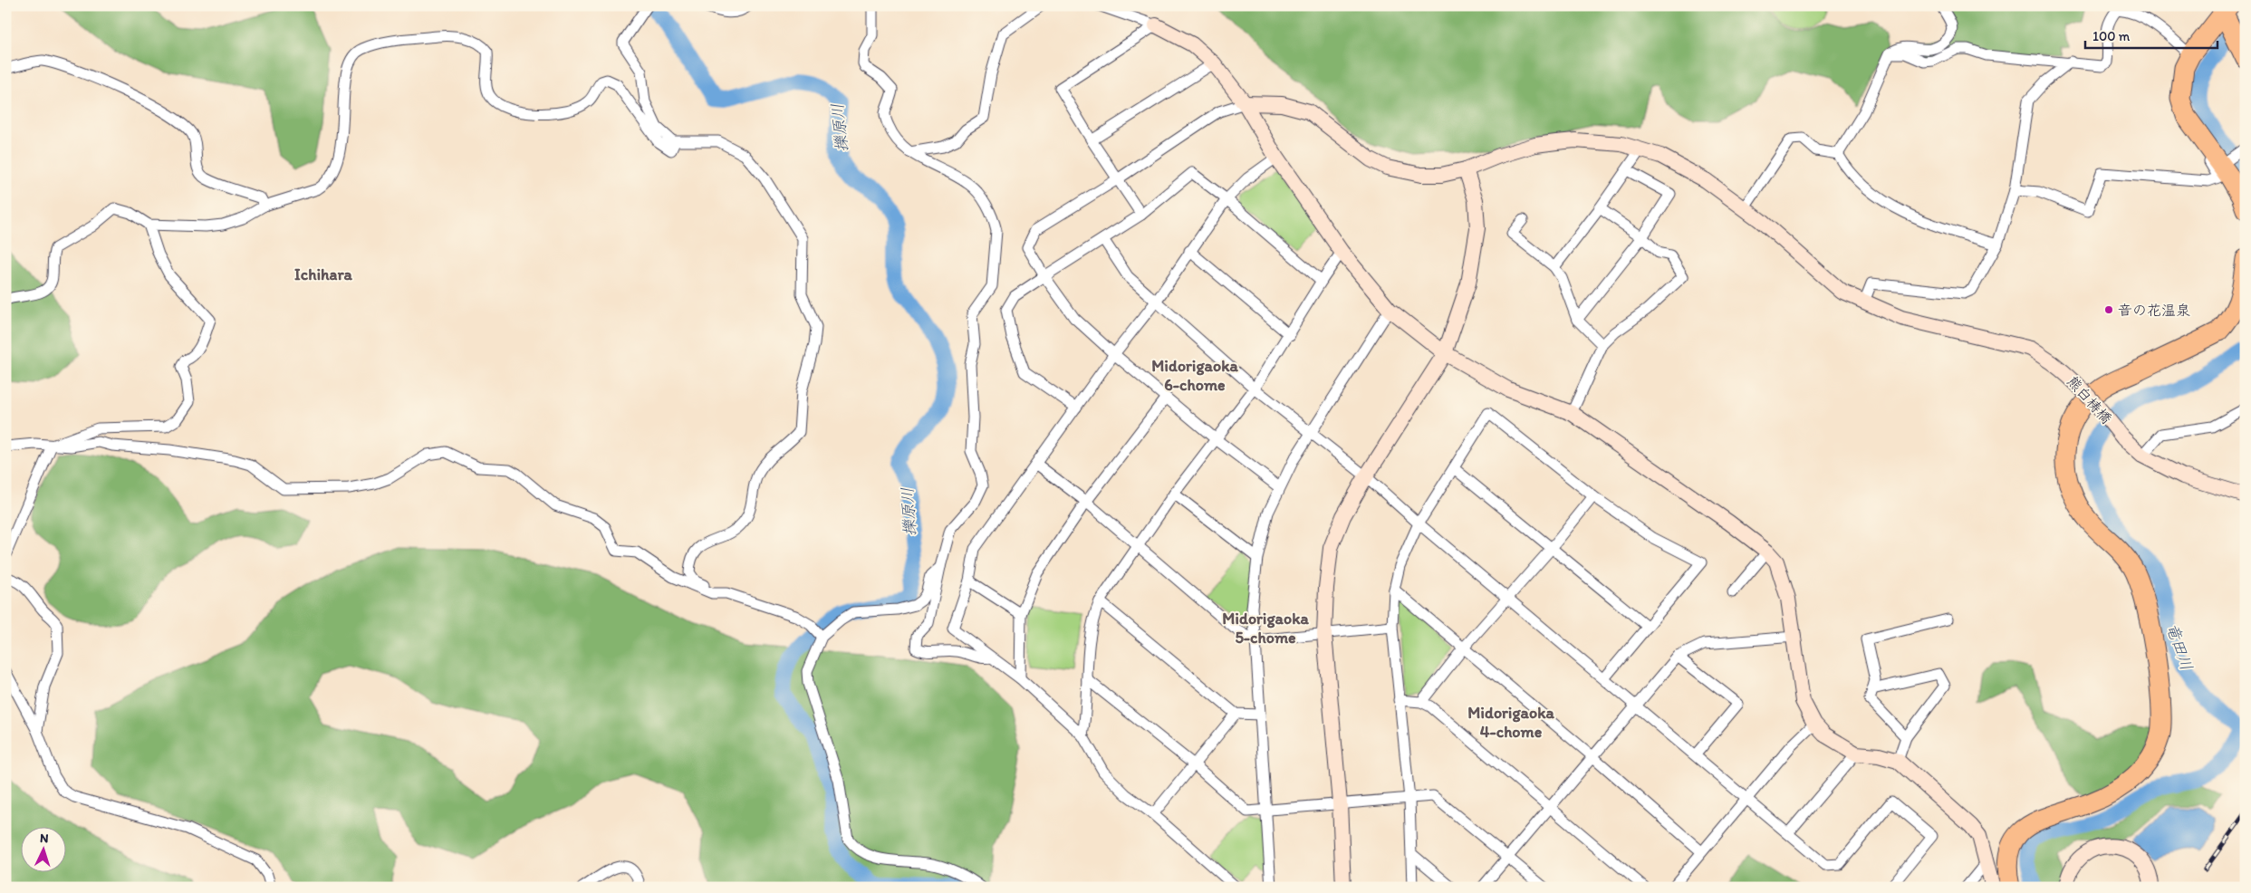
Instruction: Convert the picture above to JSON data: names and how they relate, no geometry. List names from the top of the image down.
{
  "streets": {
    "street": ["熊白梼橋"]
  },
  "districts": [
    "Ichihara",
    "Midorigaoka 6-chome",
    "Midorigaoka 5-chome",
    "Midorigaoka 4-chome"
  ],
  "water": ["擽原川", "竜田川"],
  "places": ["音の花温泉"],
  "scale_bar": "100 m",
  "north": "top"
}
